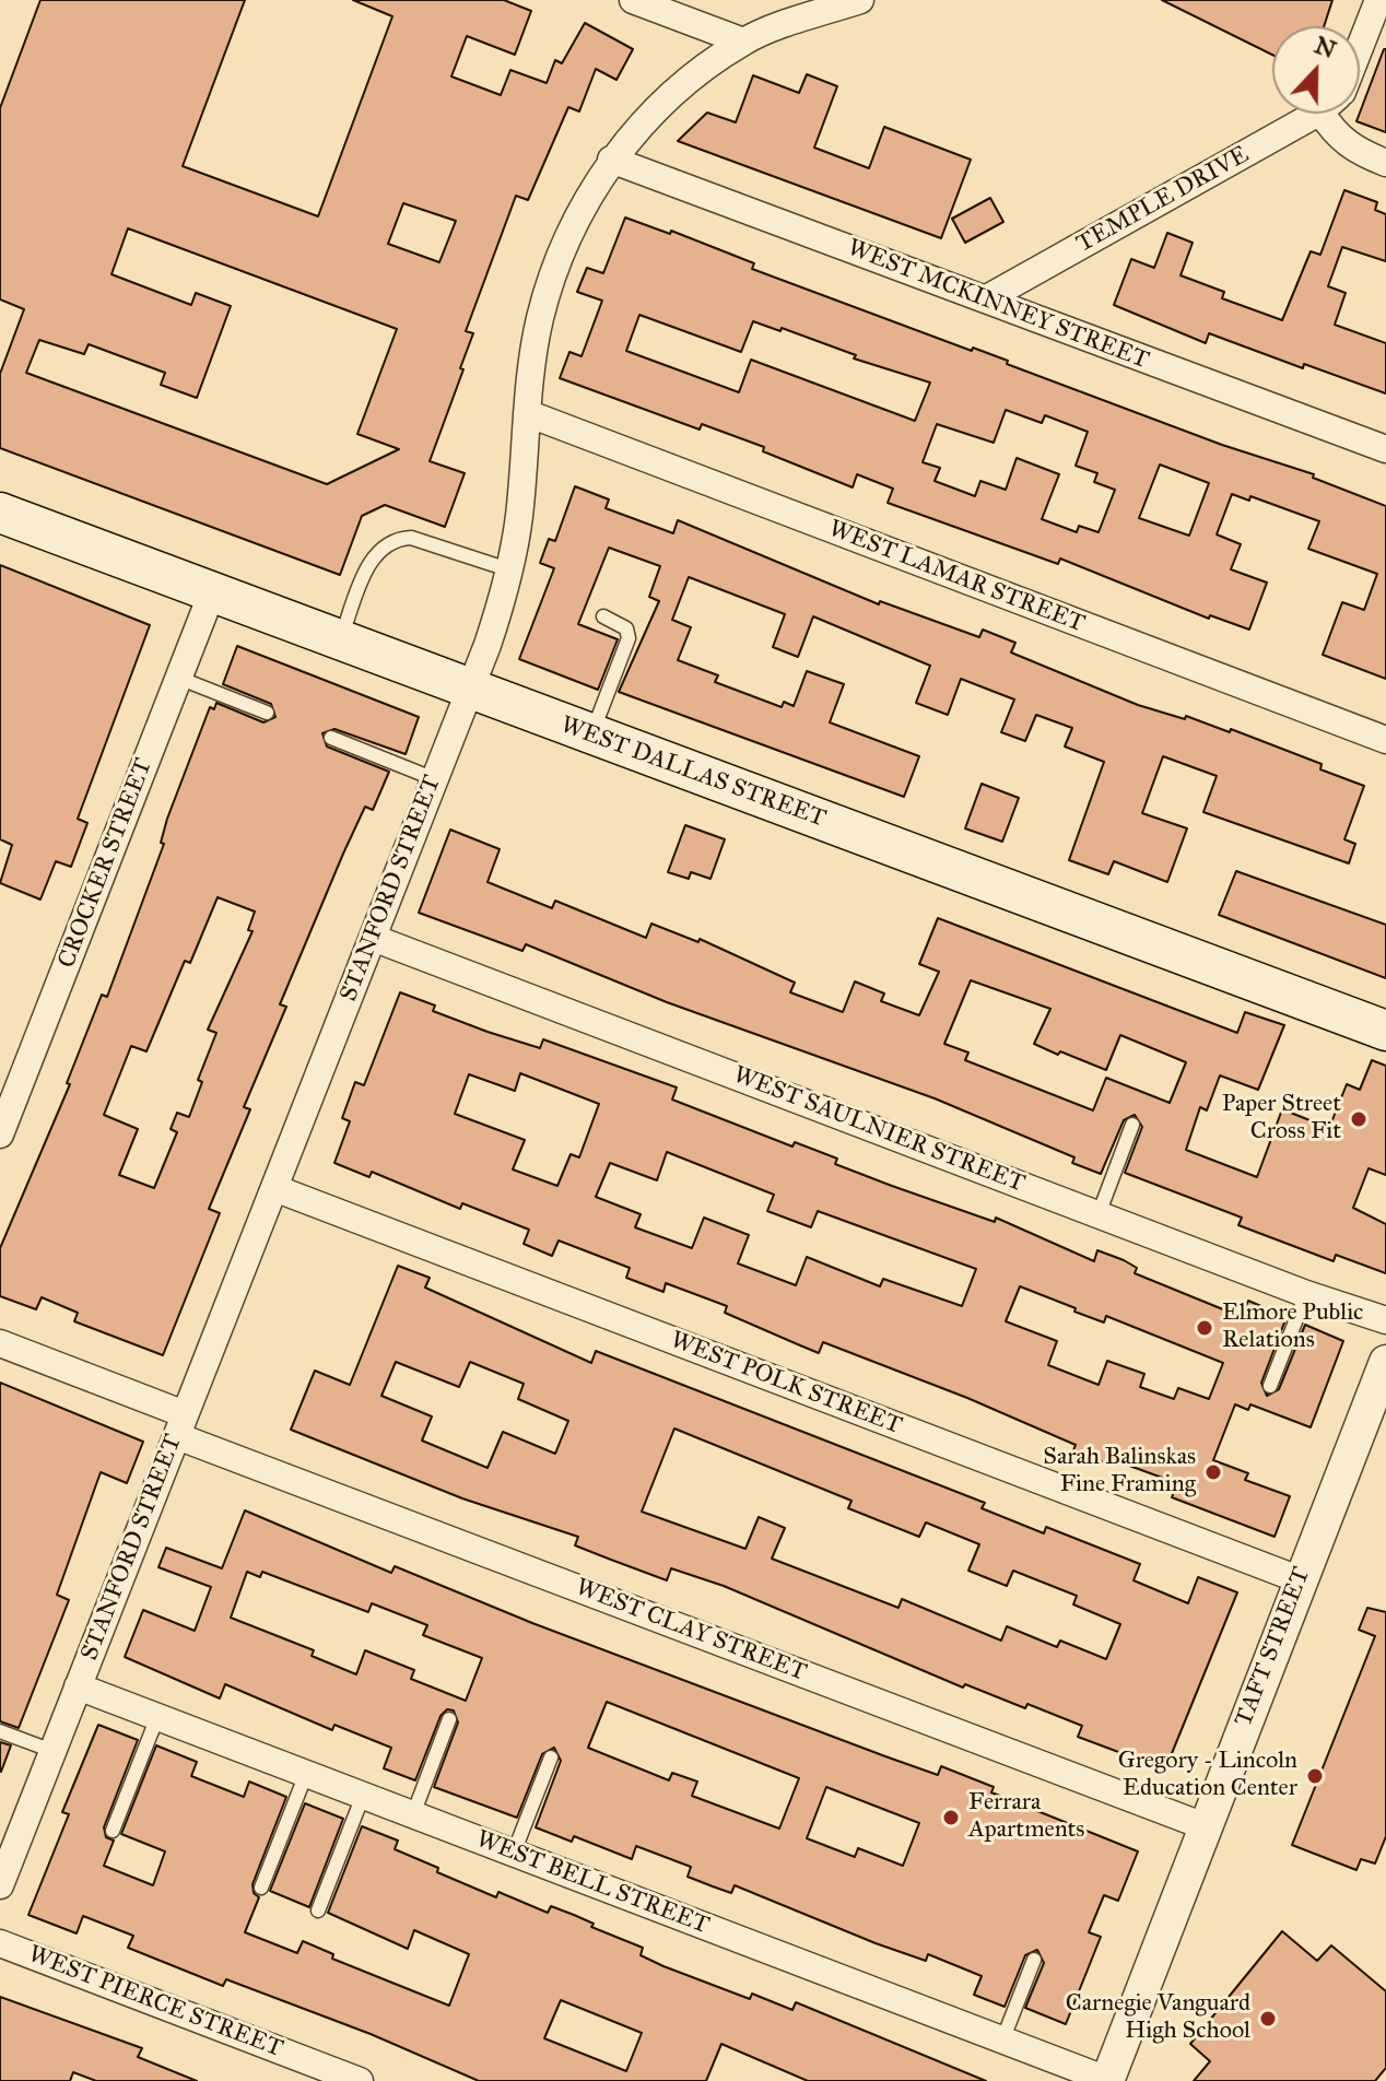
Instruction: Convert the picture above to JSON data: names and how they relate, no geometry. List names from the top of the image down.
{
  "streets": {
    "main road": ["WEST DALLAS STREET"],
    "street": [
      "TEMPLE DRIVE",
      "WEST MCKINNEY STREET",
      "WEST LAMAR STREET",
      "CROCKER STREET",
      "STANFORD STREET",
      "WEST SAULNIER STREET",
      "WEST POLK STREET",
      "WEST CLAY STREET",
      "TAFT STREET",
      "WEST BELL STREET",
      "WEST PIERCE STREET"
    ]
  },
  "crossings": [
    ["TEMPLE DRIVE", "WEST MCKINNEY STREET"],
    ["WEST MCKINNEY STREET", "STANFORD STREET"],
    ["WEST LAMAR STREET", "STANFORD STREET"],
    ["WEST DALLAS STREET", "CROCKER STREET"],
    ["WEST DALLAS STREET", "STANFORD STREET"],
    ["STANFORD STREET", "WEST SAULNIER STREET"],
    ["STANFORD STREET", "WEST POLK STREET"],
    ["STANFORD STREET", "WEST CLAY STREET"],
    ["STANFORD STREET", "WEST BELL STREET"],
    ["WEST POLK STREET", "TAFT STREET"],
    ["WEST CLAY STREET", "TAFT STREET"],
    ["TAFT STREET", "WEST BELL STREET"]
  ],
  "places": [
    "Paper Street Cross Fit",
    "Elmore Public Relations",
    "Sarah Balinskas Fine Framing",
    "Gregory - Lincoln Education Center",
    "Ferrara Apartments",
    "Carnegie Vanguard High School"
  ],
  "north": "top"
}
